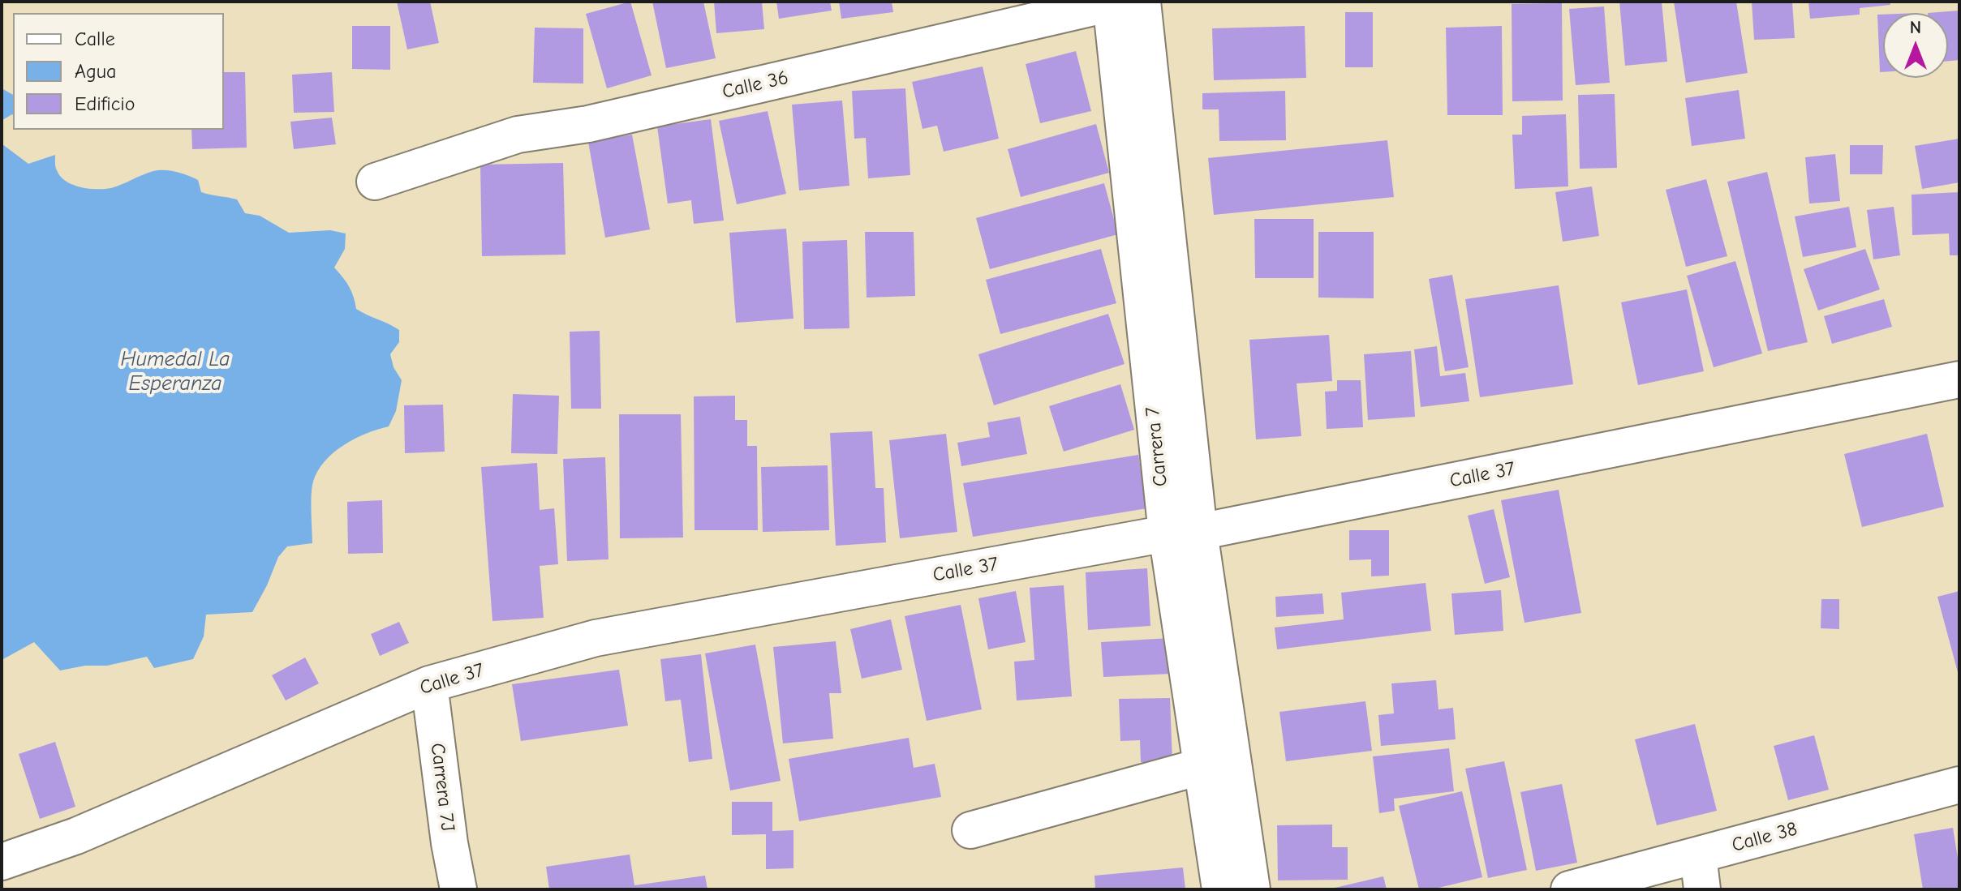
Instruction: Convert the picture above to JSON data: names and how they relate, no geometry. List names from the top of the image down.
{
  "streets": {
    "street": [
      "Calle 36",
      "Carrera 7",
      "Calle 37",
      "Carrera 7J",
      "Calle 38"
    ]
  },
  "crossings": [
    ["Calle 36", "Carrera 7"],
    ["Carrera 7", "Calle 37"],
    ["Calle 37", "Carrera 7J"]
  ],
  "water": ["Humedal La Esperanza"],
  "legend": ["Calle", "Agua", "Edificio"],
  "north": "top"
}
